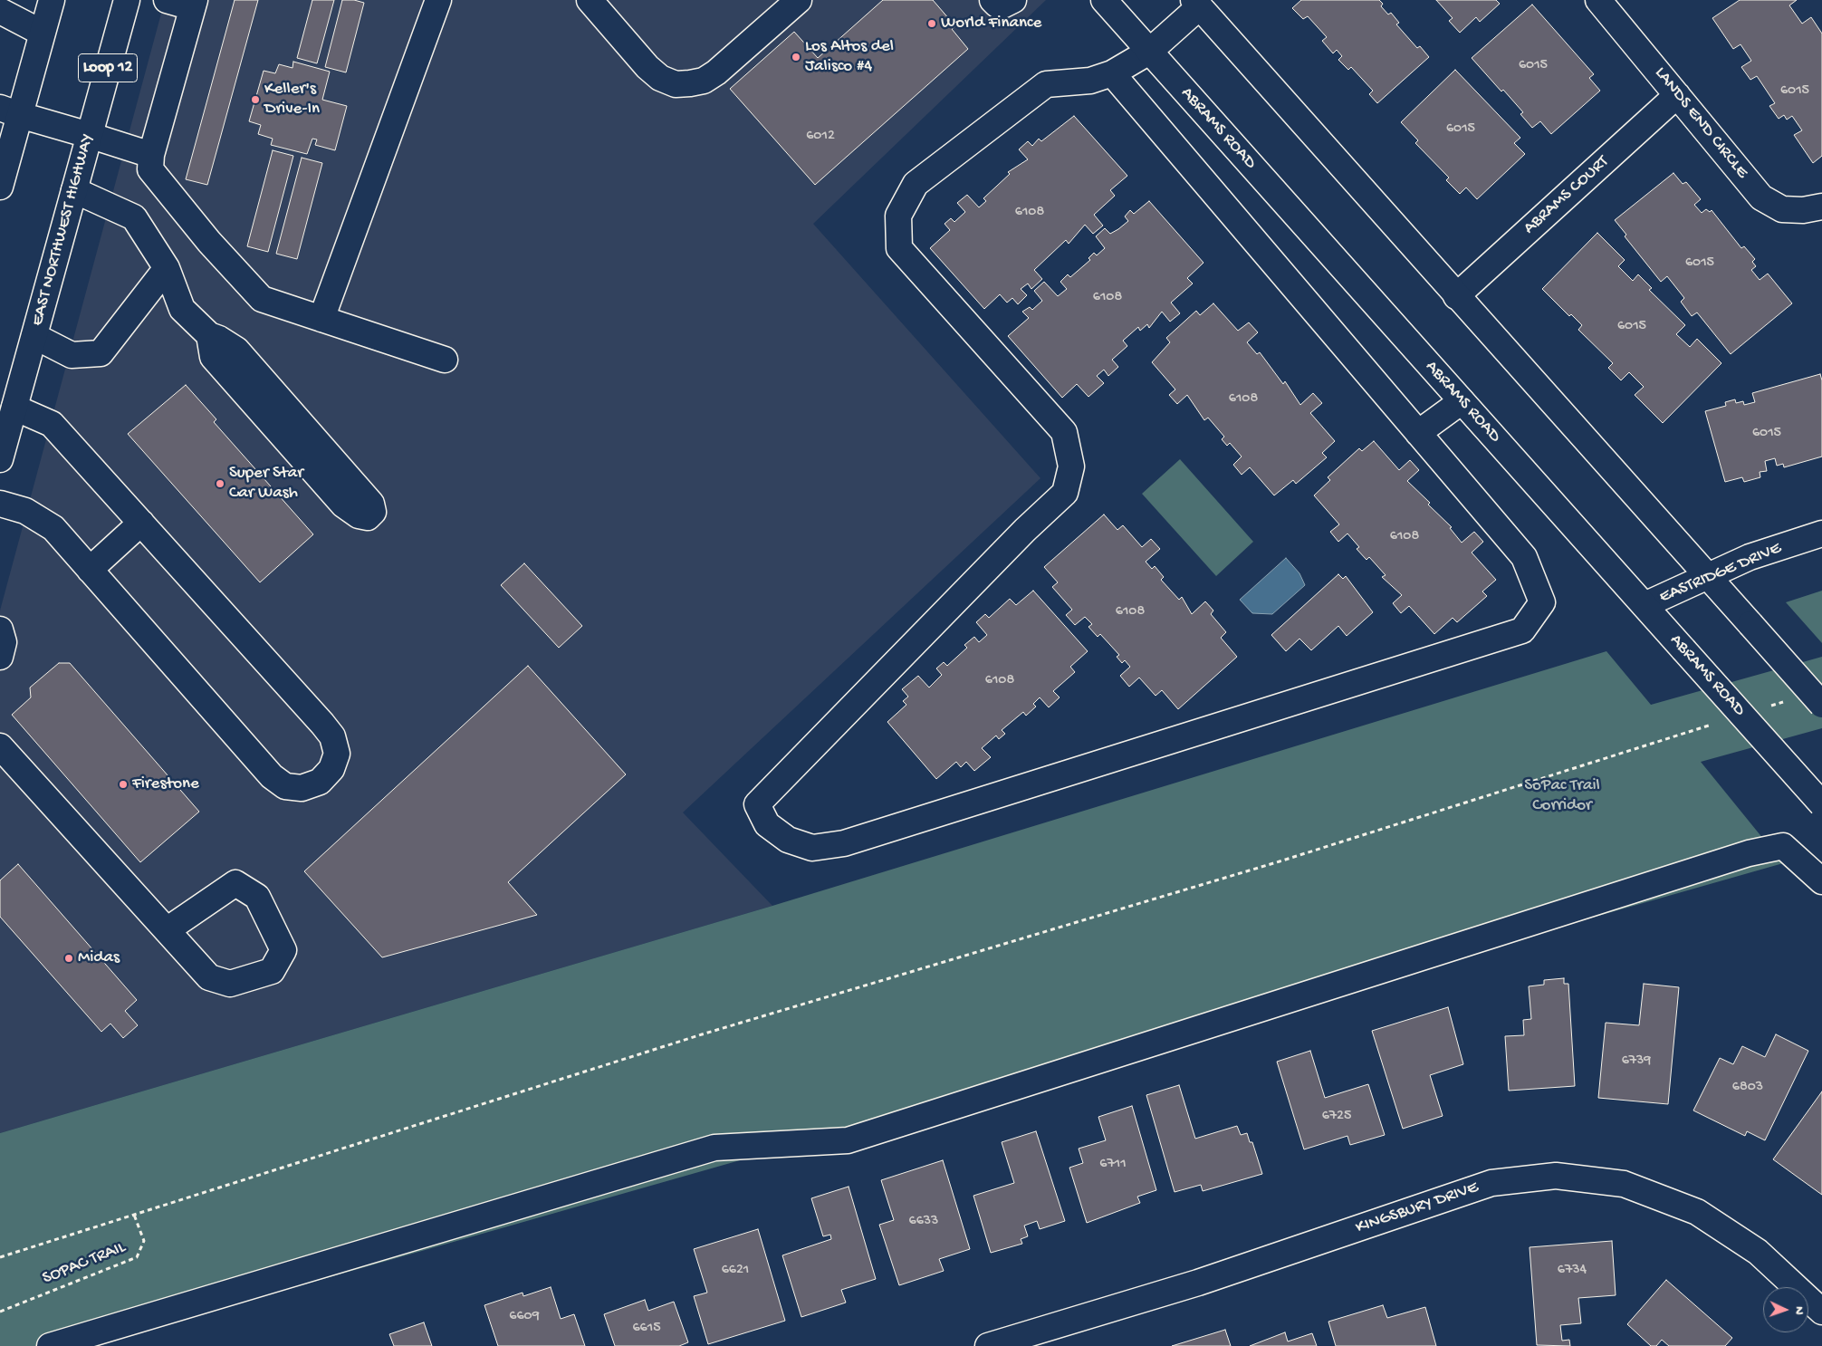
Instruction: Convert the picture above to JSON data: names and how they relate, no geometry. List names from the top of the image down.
{
  "streets": {
    "main road": [
      "Loop 12",
      "LANDS END CIRCLE",
      "ABRAMS ROAD",
      "ABRAMS COURT",
      "EAST NORTHWEST HIGHWAY",
      "EASTRIDGE DRIVE",
      "KINGSBURY DRIVE"
    ],
    "path": ["SOPAC TRAIL"]
  },
  "crossings": [
    ["LANDS END CIRCLE", "ABRAMS COURT"],
    ["ABRAMS ROAD", "EASTRIDGE DRIVE"]
  ],
  "parks": ["SoPac Trail Corridor"],
  "places": [
    "World Finance",
    "Los Altos del Jalisco #4",
    "Keller's Drive-In",
    "Super Star Car Wash",
    "Firestone",
    "Midas"
  ],
  "house_numbers": [
    "6015",
    "6015",
    "6015",
    "6012",
    "6108",
    "6015",
    "6108",
    "6015",
    "6108",
    "6015",
    "6108",
    "6108",
    "6108",
    "6739",
    "6803",
    "6725",
    "6711",
    "6633",
    "6621",
    "6734",
    "6609",
    "6615"
  ],
  "north": "right"
}
